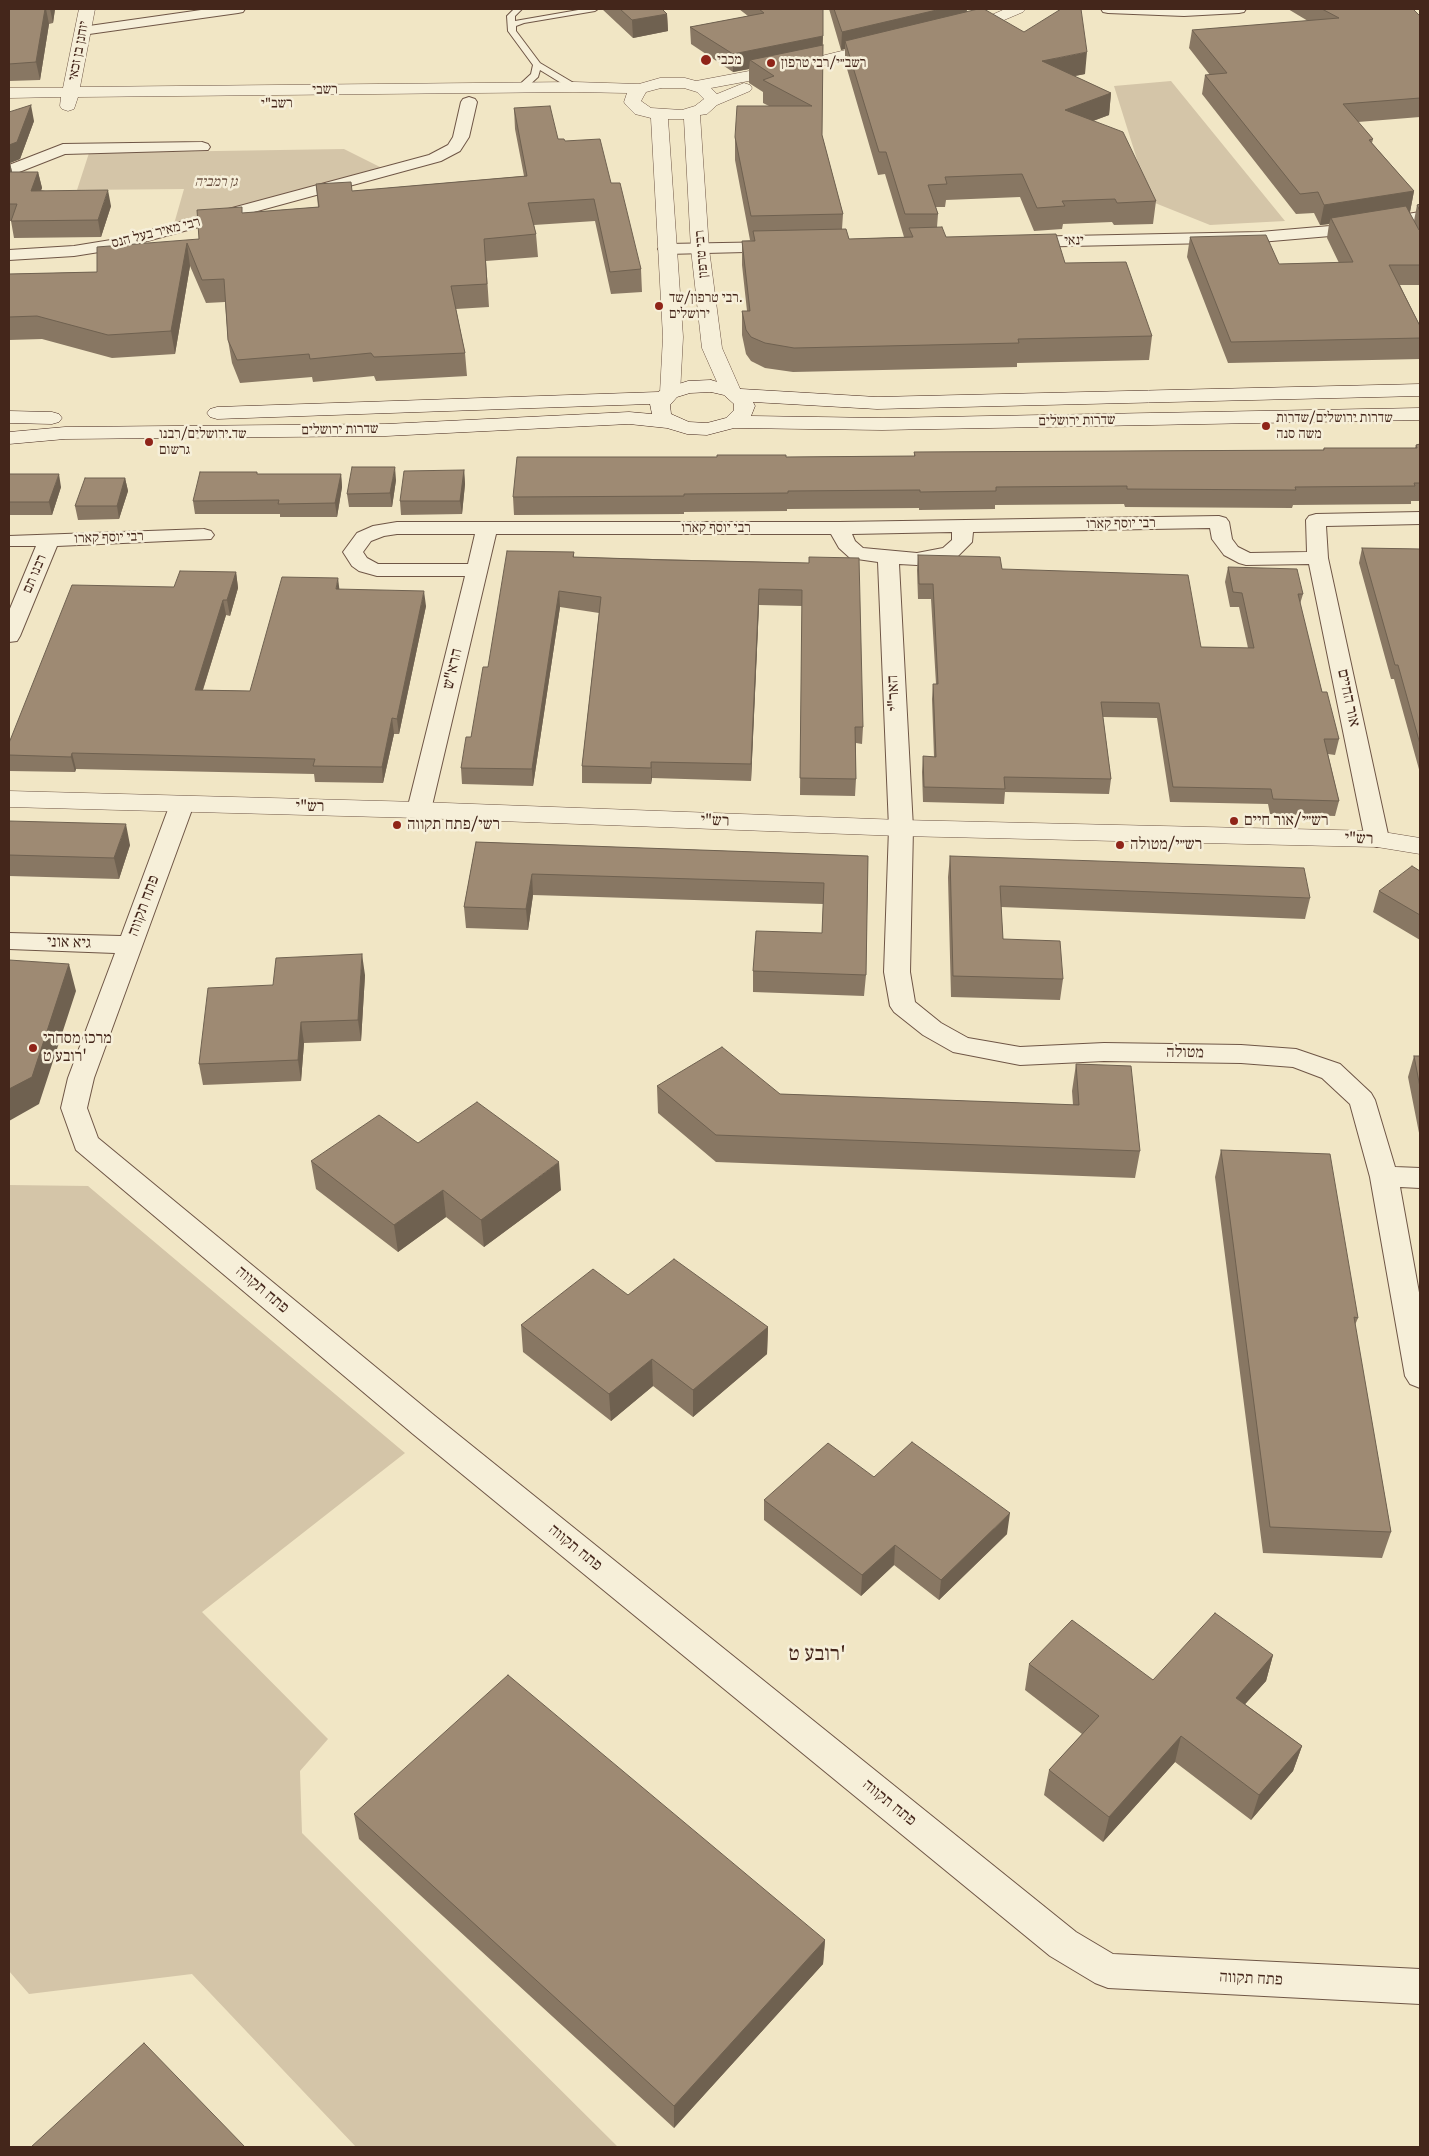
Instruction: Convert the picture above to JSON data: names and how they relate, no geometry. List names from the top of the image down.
{
  "streets": {
    "street": [
      "יוחנן בן זכאי",
      "רשבי",
      "רשב\"י",
      "רבי מאיר בעל הנס",
      "ינאי",
      "רבי טרפון",
      "שדרות ירושלים",
      "רבי יוסף קארו",
      "רבנו תם",
      "הרא\"ש",
      "האר\"י",
      "אור החיים",
      "רש\"י",
      "פתח תקווה",
      "גיא אוני",
      "מטולה"
    ]
  },
  "crossings": [
    ["יוחנן בן זכאי", "רשבי"],
    ["יוחנן בן זכאי", "רשב\"י"],
    ["רשבי", "רשב\"י"],
    ["רשב\"י", "רבי מאיר בעל הנס"],
    ["רבי טרפון", "שדרות ירושלים"],
    ["רבי יוסף קארו", "רבנו תם"],
    ["רבי יוסף קארו", "הרא\"ש"],
    ["רבי יוסף קארו", "אור החיים"],
    ["הרא\"ש", "רש\"י"],
    ["האר\"י", "רש\"י"],
    ["האר\"י", "מטולה"],
    ["אור החיים", "רש\"י"],
    ["רש\"י", "פתח תקווה"],
    ["רש\"י", "מטולה"],
    ["פתח תקווה", "גיא אוני"]
  ],
  "districts": ["רובע ט'"],
  "parks": ["גן רמביה"],
  "places": [
    "מכבי",
    "רשב״י/רבי טרפון",
    "רבי טרפון/שד. ירושלים",
    "שדרות ירושלים/שדרות משה סנה",
    "שד.ירושלים/רבנו גרשום",
    "רש״י/אור חיים",
    "רשי/פתח תקווה",
    "רש״י/מטולה",
    "מרכז מסחרי רובע ט'"
  ]
}
